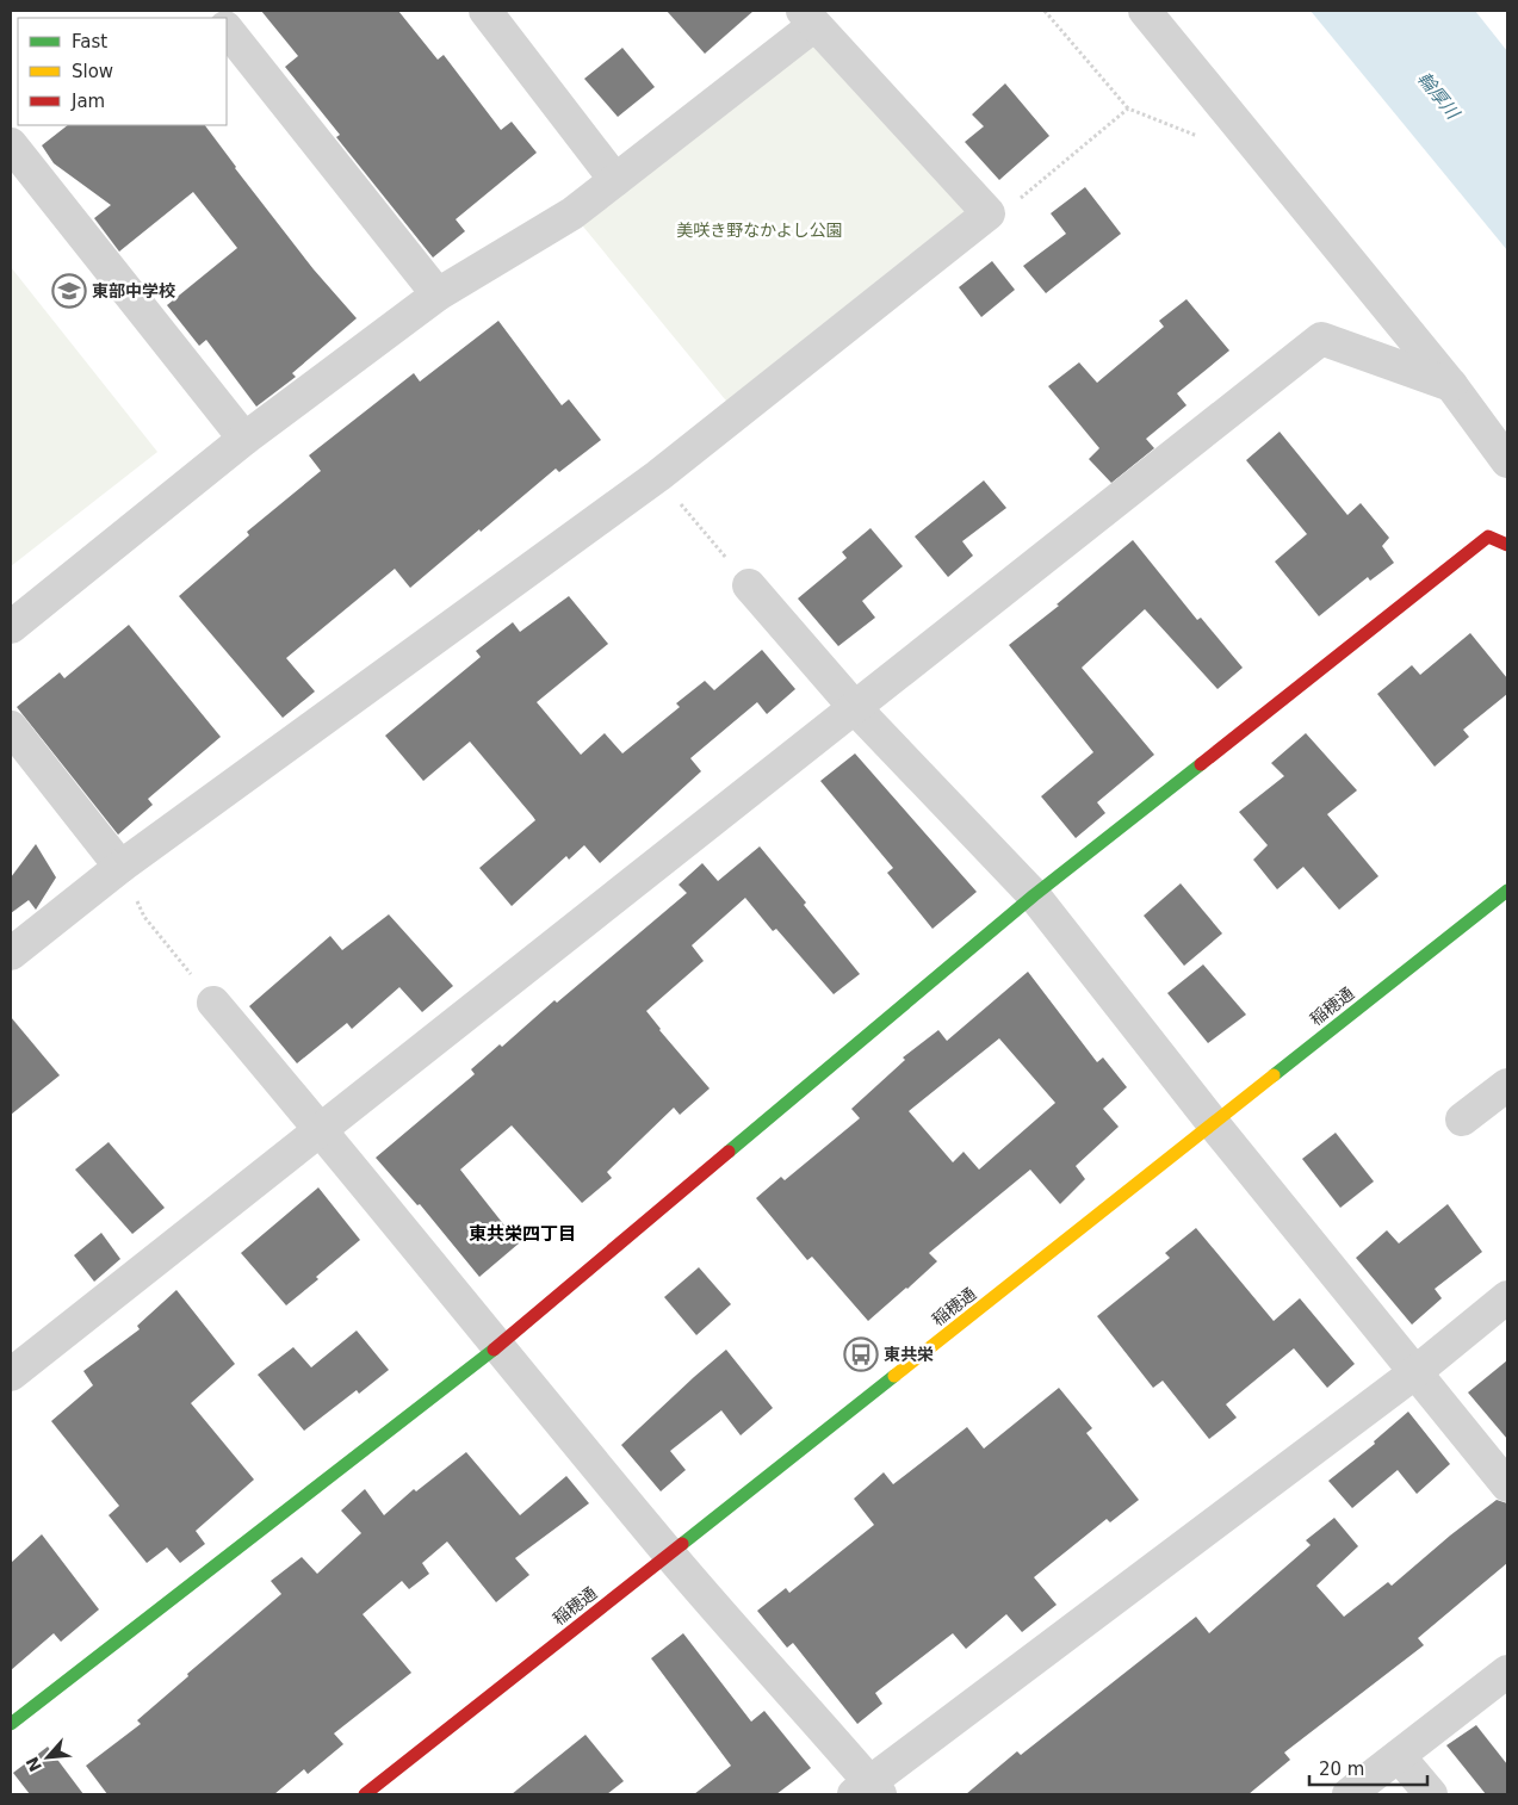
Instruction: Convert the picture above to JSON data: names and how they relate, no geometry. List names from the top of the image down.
{
  "streets": {
    "street": ["稲穂通"]
  },
  "districts": ["東共栄四丁目"],
  "water": ["輪厚川"],
  "parks": ["美咲き野なかよし公園"],
  "places": {
    "school or university": ["東部中学校"],
    "bus stop": ["東共栄"]
  },
  "legend": ["Fast", "Slow", "Jam"],
  "scale_bar": "20 m",
  "north": "bottom left"
}
